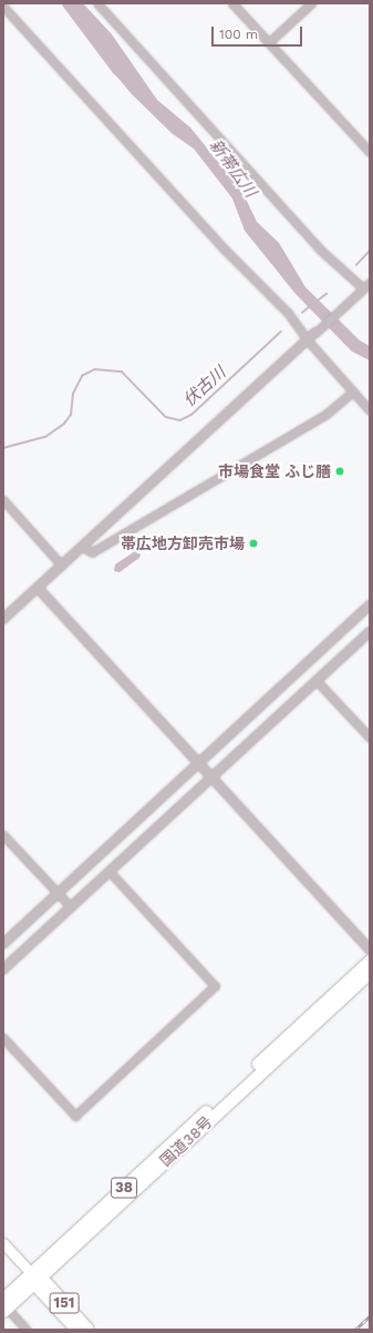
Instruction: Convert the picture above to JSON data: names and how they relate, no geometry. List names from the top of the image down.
{
  "streets": {
    "highway": ["国道38号", "38"],
    "main road": ["151"]
  },
  "crossings": [
    ["国道38号", "151"]
  ],
  "water": ["新帯広川", "伏古川"],
  "places": ["市場食堂 ふじ膳", "帯広地方卸売市場"],
  "scale_bar": "100 m"
}
